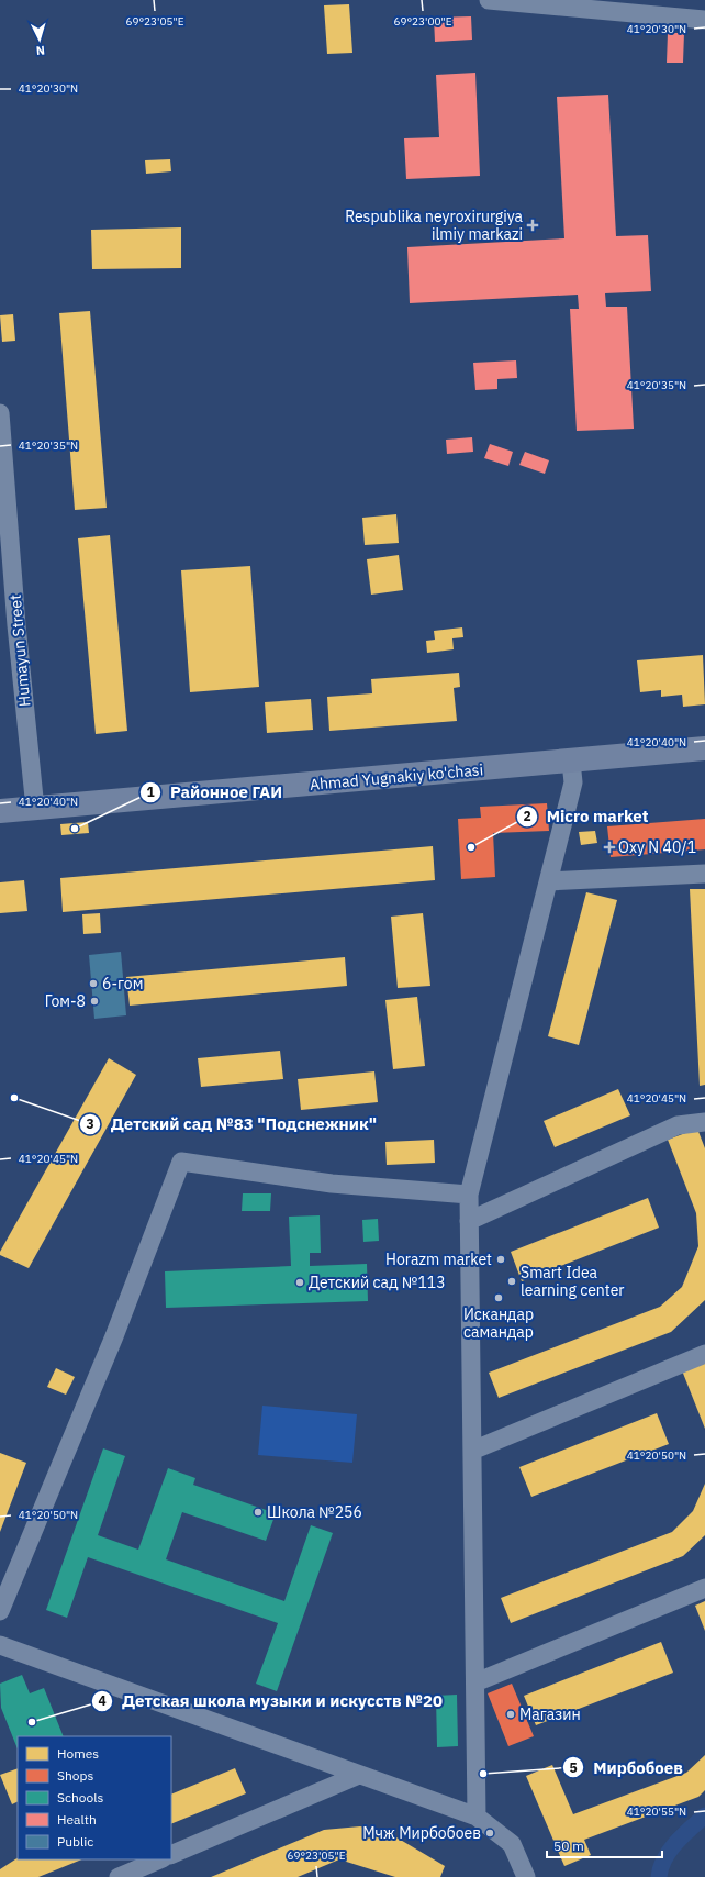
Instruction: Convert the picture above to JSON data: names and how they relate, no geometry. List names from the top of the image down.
{
  "streets": {
    "street": ["Humayun Street", "Ahmad Yugnakiy ko'chasi"]
  },
  "crossings": [
    ["Humayun Street", "Ahmad Yugnakiy ko'chasi"]
  ],
  "places": {
    "health": ["Respublika neyroxirurgiya ilmiy markazi", "Oxy N 40/1"],
    "other": [
      "Районное ГАИ",
      "Micro market",
      "6-гом",
      "Гом-8",
      "Детский сад №83 \"Подснежник\"",
      "Horazm market",
      "Smart Idea learning center",
      "Детский сад №113",
      "Искандар самандар",
      "Школа №256",
      "Магазин",
      "Детская школа музыки и искусств №20",
      "Мирбобоев",
      "Мчж Мирбобоев"
    ]
  },
  "legend": [
    "Homes",
    "Shops",
    "Schools",
    "Health",
    "Public"
  ],
  "scale_bar": "50 m",
  "north": "bottom",
  "coordinates": [
    "69°23'05\"E",
    "69°23'00\"E",
    "41°20'30\"N",
    "41°20'35\"N",
    "41°20'40\"N",
    "41°20'45\"N",
    "41°20'50\"N",
    "41°20'55\"N"
  ]
}
